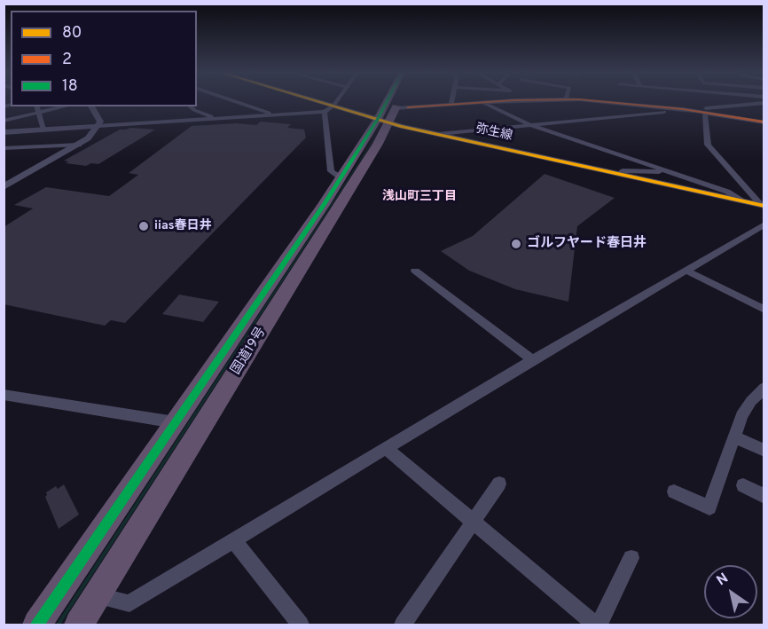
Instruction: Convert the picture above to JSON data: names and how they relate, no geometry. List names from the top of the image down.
{
  "streets": {
    "highway": ["国道19号"],
    "street": ["弥生線"]
  },
  "crossings": [
    ["弥生線", "国道19号"]
  ],
  "districts": ["浅山町三丁目"],
  "places": ["iias春日井", "ゴルフヤード春日井"],
  "lines": ["transit line 80", "transit line 2", "transit line 18"],
  "legend": ["80", "2", "18"],
  "north": "top left"
}
